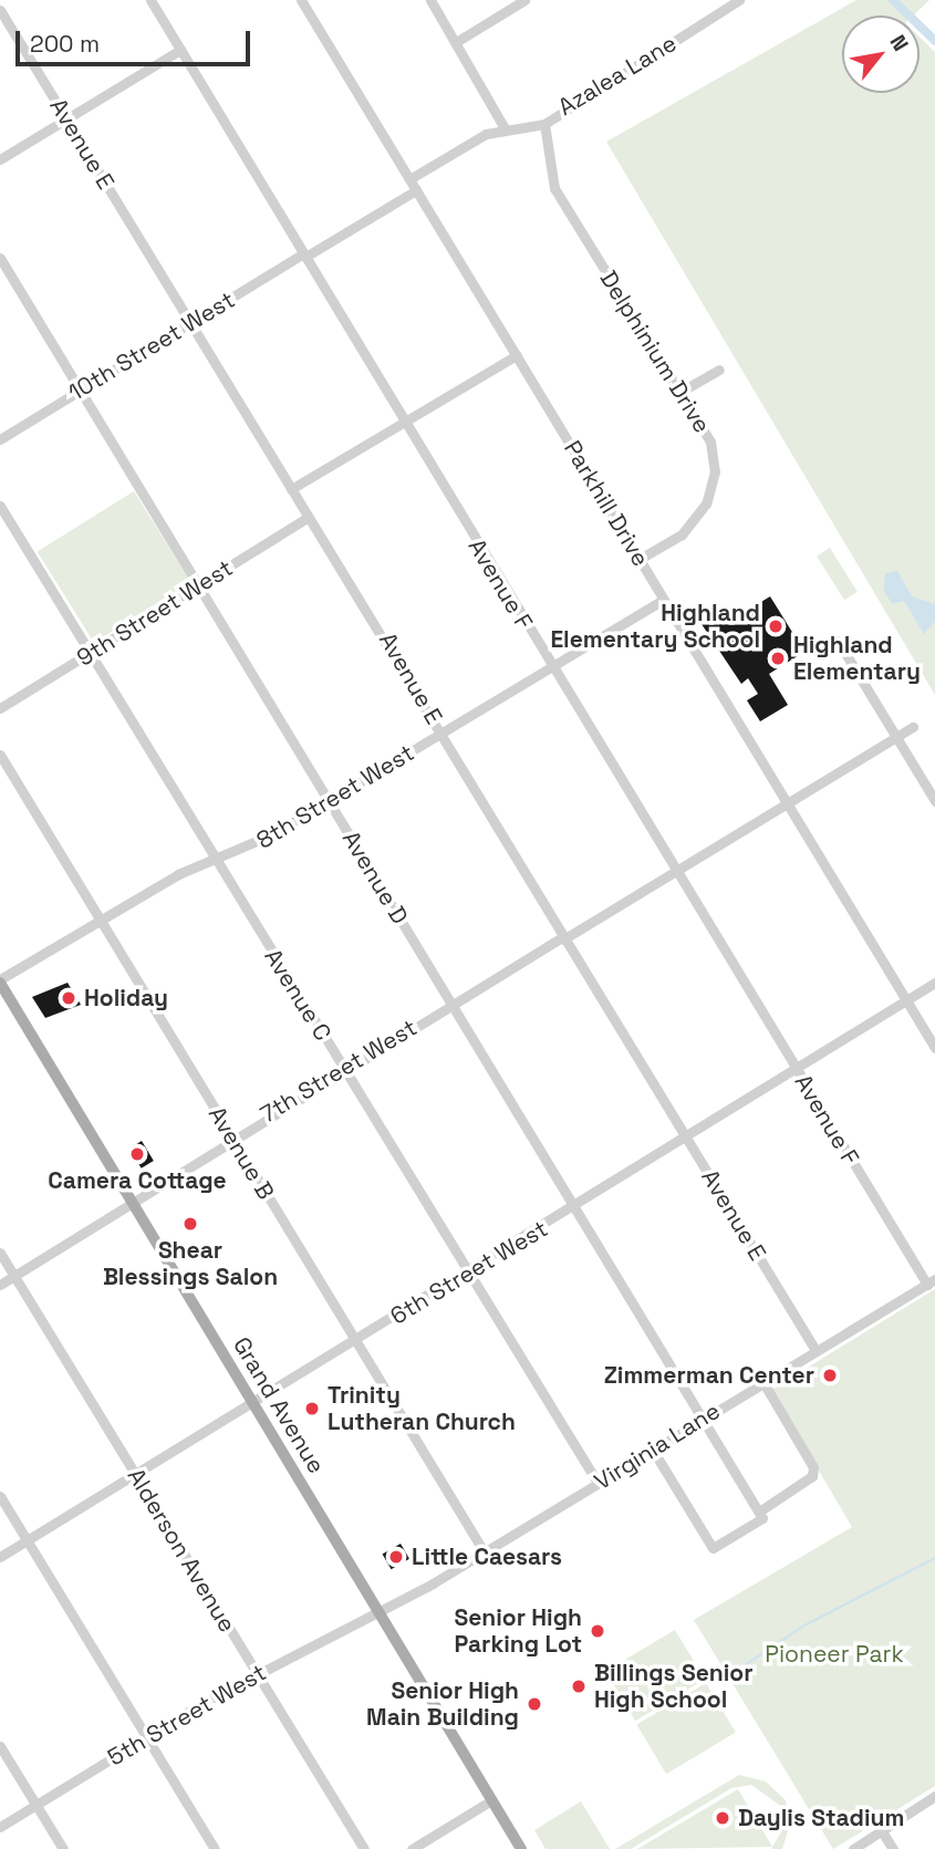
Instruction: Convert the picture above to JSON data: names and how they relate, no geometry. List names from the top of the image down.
{
  "streets": {
    "main road": ["Grand Avenue"],
    "street": [
      "Azalea Lane",
      "Avenue E",
      "10th Street West",
      "Delphinium Drive",
      "Parkhill Drive",
      "Avenue F",
      "9th Street West",
      "8th Street West",
      "Avenue D",
      "Avenue C",
      "7th Street West",
      "Avenue B",
      "6th Street West",
      "Virginia Lane",
      "Alderson Avenue",
      "5th Street West"
    ]
  },
  "crossings": [
    ["Azalea Lane", "Delphinium Drive"],
    ["Azalea Lane", "Parkhill Drive"],
    ["Avenue E", "10th Street West"],
    ["Avenue E", "9th Street West"],
    ["Avenue E", "8th Street West"],
    ["Avenue E", "7th Street West"],
    ["Avenue E", "6th Street West"],
    ["Avenue E", "Virginia Lane"],
    ["10th Street West", "Parkhill Drive"],
    ["10th Street West", "Avenue F"],
    ["10th Street West", "Avenue D"],
    ["Delphinium Drive", "Parkhill Drive"],
    ["Parkhill Drive", "8th Street West"],
    ["Parkhill Drive", "7th Street West"],
    ["Parkhill Drive", "6th Street West"],
    ["Avenue F", "8th Street West"],
    ["Avenue F", "7th Street West"],
    ["Avenue F", "6th Street West"],
    ["Avenue F", "Virginia Lane"],
    ["9th Street West", "Avenue D"],
    ["9th Street West", "Avenue C"],
    ["8th Street West", "Avenue D"],
    ["8th Street West", "Avenue C"],
    ["8th Street West", "Avenue B"],
    ["8th Street West", "Grand Avenue"],
    ["Avenue D", "7th Street West"],
    ["Avenue D", "6th Street West"],
    ["Avenue D", "Virginia Lane"],
    ["Avenue C", "7th Street West"],
    ["Avenue C", "6th Street West"],
    ["Avenue C", "Virginia Lane"],
    ["7th Street West", "Avenue B"],
    ["7th Street West", "Grand Avenue"],
    ["7th Street West", "Alderson Avenue"],
    ["Avenue B", "6th Street West"],
    ["Avenue B", "Virginia Lane"],
    ["6th Street West", "Grand Avenue"],
    ["6th Street West", "Alderson Avenue"],
    ["Grand Avenue", "Virginia Lane"],
    ["Grand Avenue", "5th Street West"],
    ["Virginia Lane", "5th Street West"],
    ["Alderson Avenue", "5th Street West"]
  ],
  "parks": ["Pioneer Park"],
  "places": [
    "Highland Elementary School",
    "Highland Elementary",
    "Holiday",
    "Camera Cottage",
    "Shear Blessings Salon",
    "Zimmerman Center",
    "Trinity Lutheran Church",
    "Little Caesars",
    "Senior High Parking Lot",
    "Billings Senior High School",
    "Senior High Main Building",
    "Daylis Stadium"
  ],
  "scale_bar": "200 m",
  "north": "top right"
}
